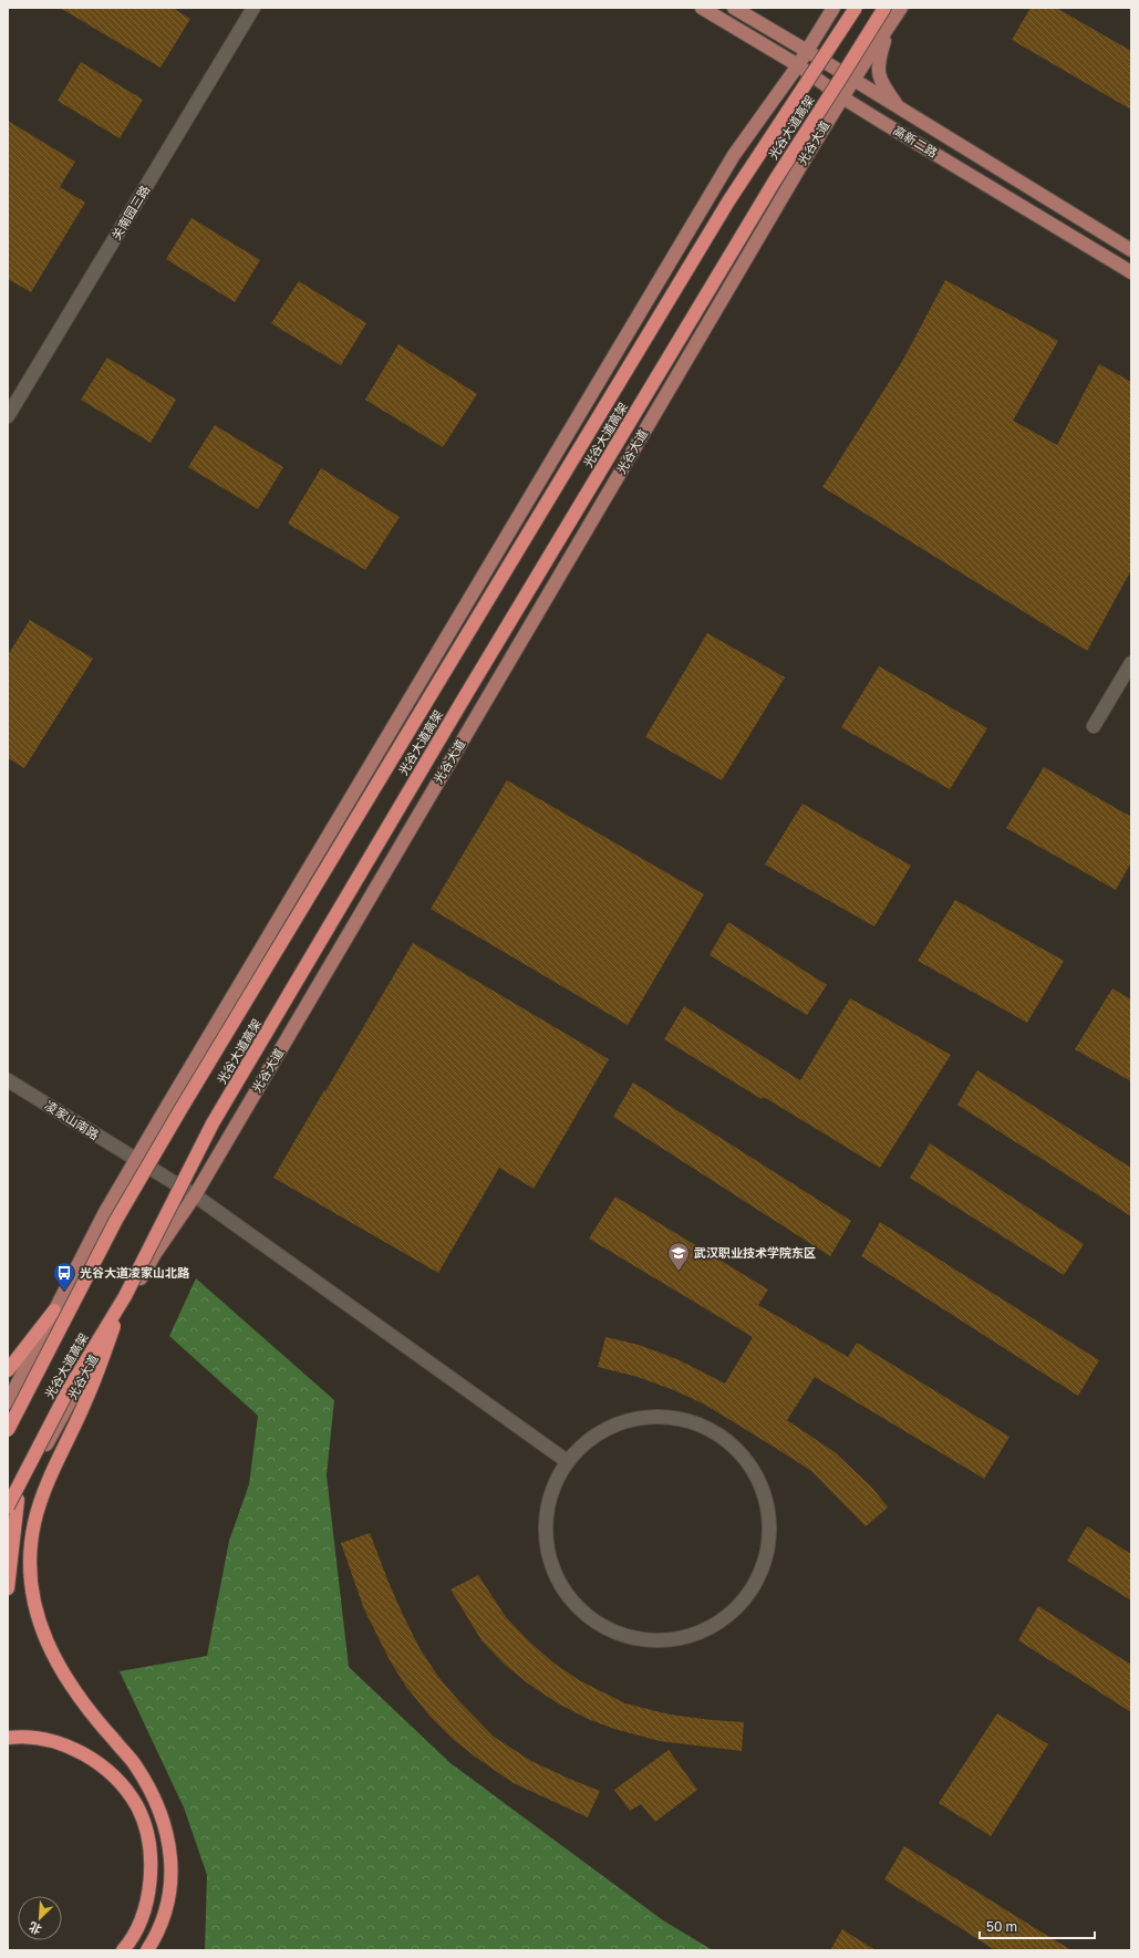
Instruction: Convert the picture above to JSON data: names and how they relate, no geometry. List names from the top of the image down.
{
  "streets": {
    "highway": ["光谷大道高架"],
    "main road": ["高新二路", "光谷大道"],
    "street": ["关南园三路", "凌家山南路"]
  },
  "crossings": [
    ["光谷大道高架", "光谷大道"],
    ["高新二路", "光谷大道"],
    ["光谷大道", "凌家山南路"]
  ],
  "places": {
    "school or university": ["武汉职业技术学院东区"],
    "bus stop": ["光谷大道凌家山北路"]
  },
  "scale_bar": "50 m",
  "north": "bottom left"
}
